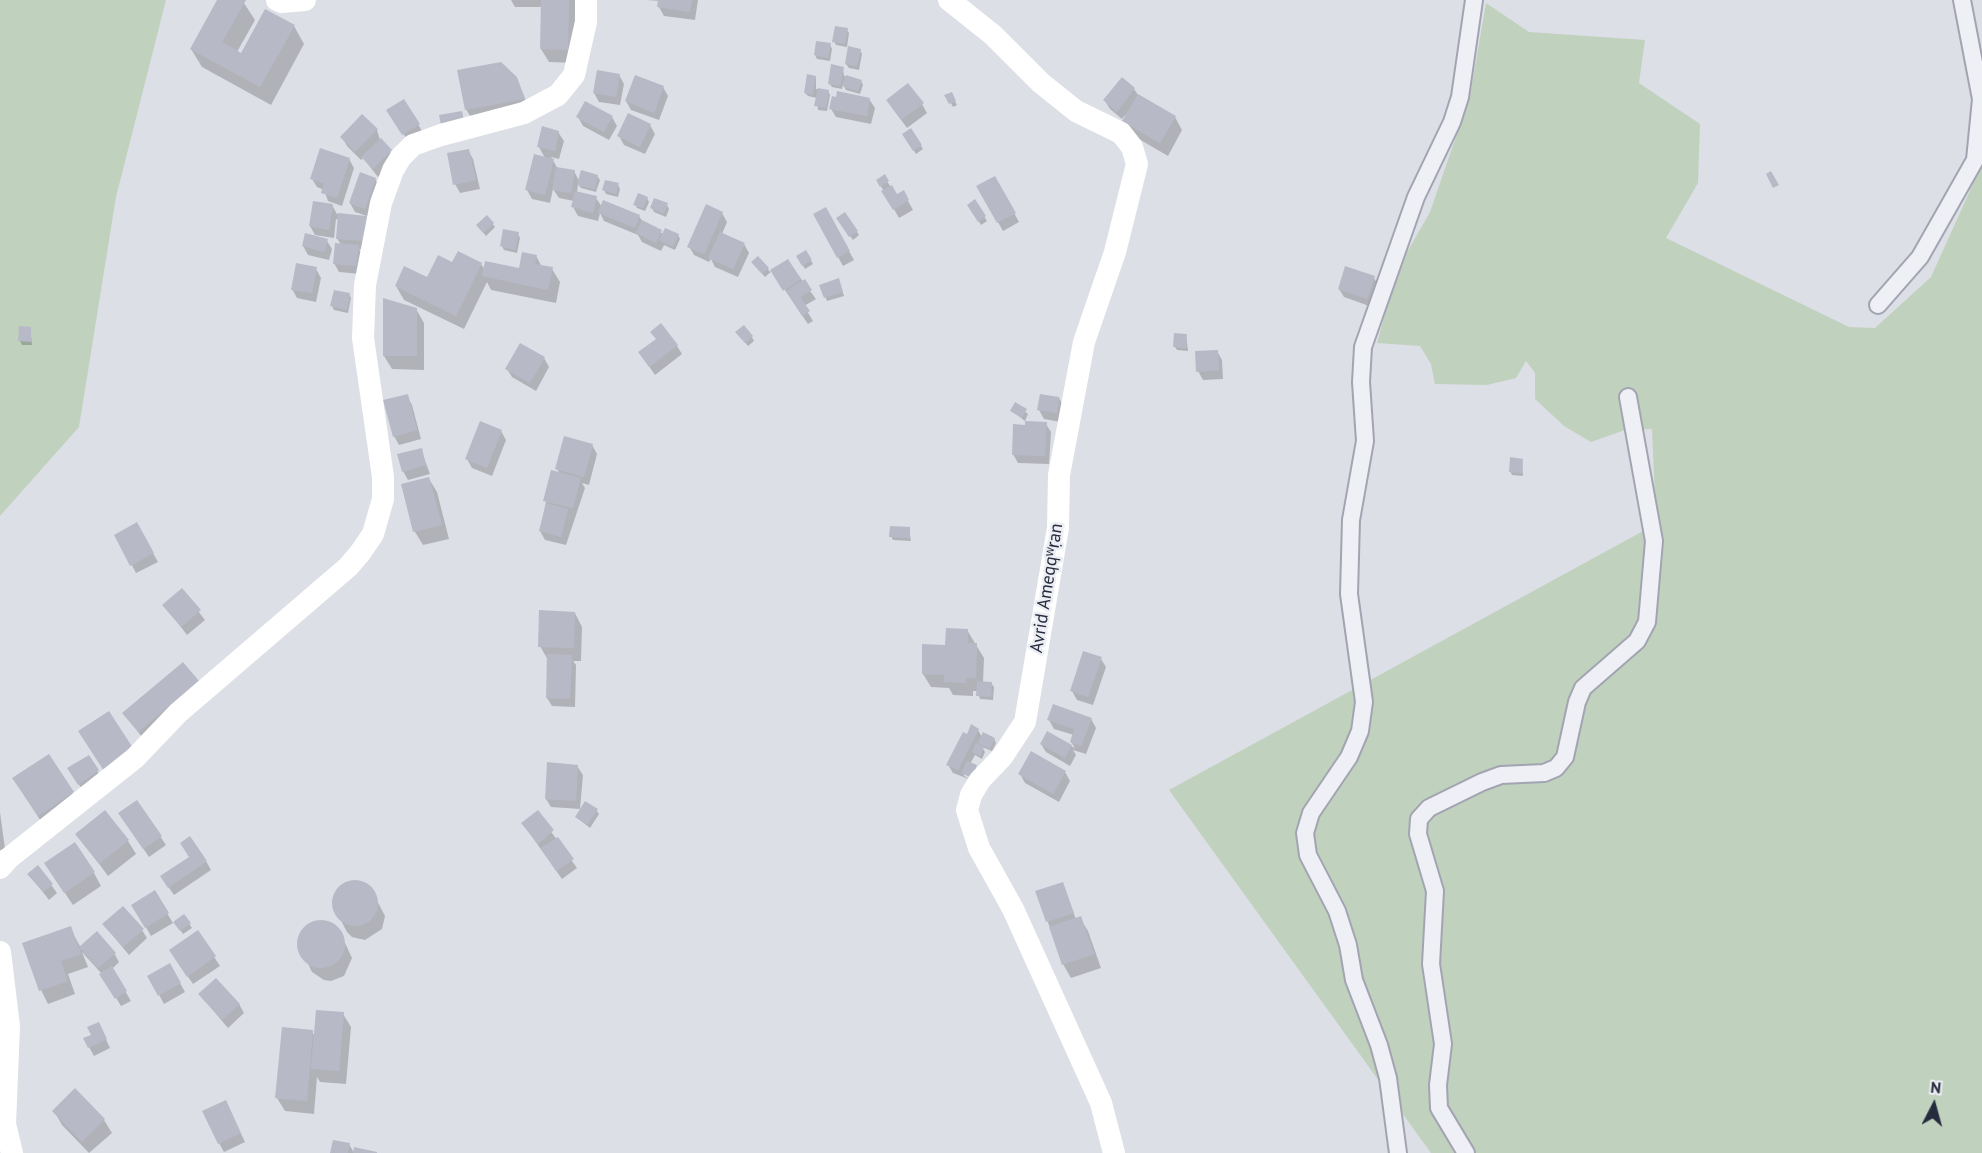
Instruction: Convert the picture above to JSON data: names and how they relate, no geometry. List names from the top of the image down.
{
  "streets": {
    "main road": ["Avrid Ameqqʷṛan"]
  },
  "north": "top"
}
